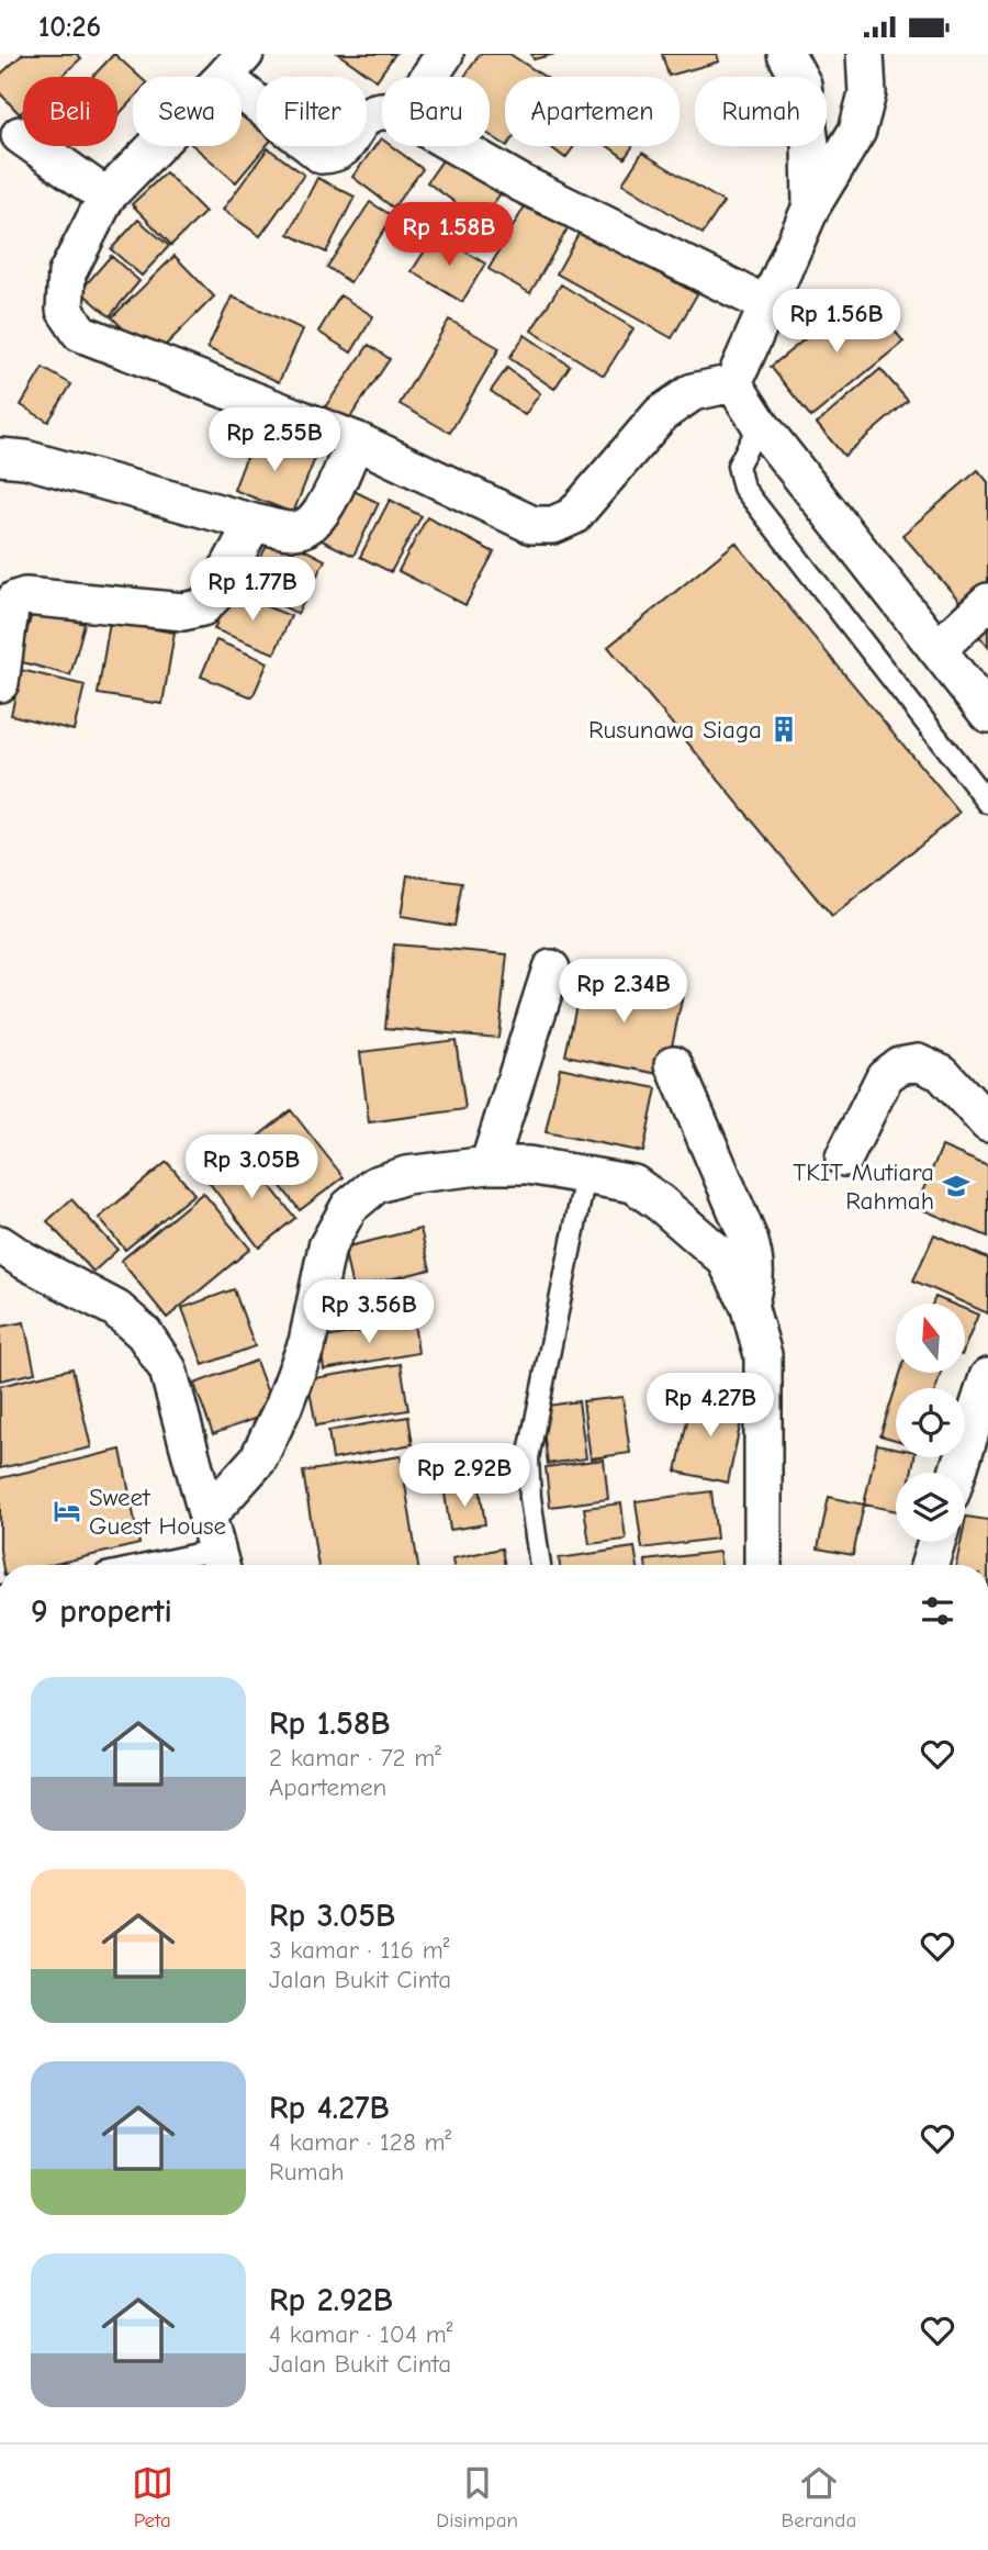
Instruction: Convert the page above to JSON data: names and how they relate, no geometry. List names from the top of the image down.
{
  "places": {
    "building": ["Rusunawa Siaga"],
    "school or university": ["TKIT Mutiara Rahmah"],
    "hotel": ["Sweet Guest House"]
  },
  "north": "top",
  "page": {
    "status": "10:26",
    "chip": [
      "Beli",
      "Sewa",
      "Filter",
      "Baru",
      "Apartemen",
      "Rumah"
    ],
    "price": [
      "Rp 1.58B",
      "Rp 1.56B",
      "Rp 2.55B",
      "Rp 1.77B",
      "Rp 2.34B",
      "Rp 3.05B",
      "Rp 3.56B",
      "Rp 4.27B",
      "Rp 2.92B"
    ],
    "heading": "9 properti",
    "list": [
      {
        "name": "Rp 1.58B",
        "note": "2 kamar · 72 m² · Apartemen"
      },
      {
        "name": "Rp 3.05B",
        "note": "3 kamar · 116 m² · Jalan Bukit Cinta"
      },
      {
        "name": "Rp 4.27B",
        "note": "4 kamar · 128 m² · Rumah"
      },
      {
        "name": "Rp 2.92B",
        "note": "4 kamar · 104 m² · Jalan Bukit Cinta"
      }
    ],
    "tabs": ["Peta", "Disimpan", "Beranda"]
  }
}
